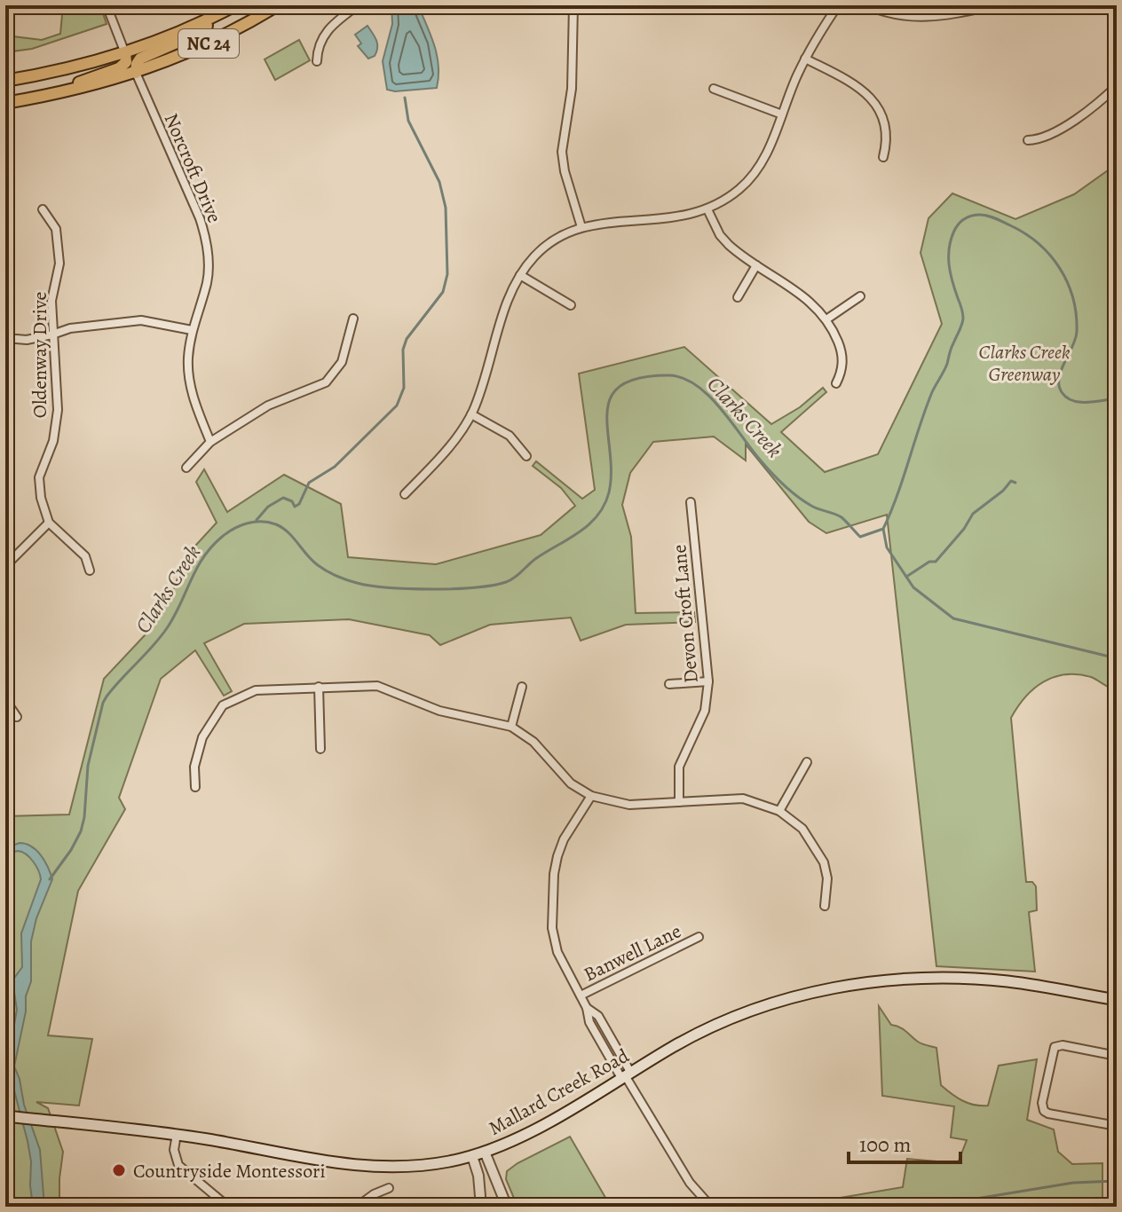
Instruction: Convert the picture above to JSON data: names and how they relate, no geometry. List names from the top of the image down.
{
  "streets": {
    "main road": ["NC 24", "Mallard Creek Road"],
    "street": [
      "Norcroft Drive",
      "Oldenway Drive",
      "Devon Croft Lane",
      "Banwell Lane"
    ]
  },
  "crossings": [
    ["NC 24", "Norcroft Drive"]
  ],
  "water": ["Clarks Creek"],
  "parks": ["Clarks Creek Greenway"],
  "places": ["Countryside Montessori"],
  "scale_bar": "100 m"
}
